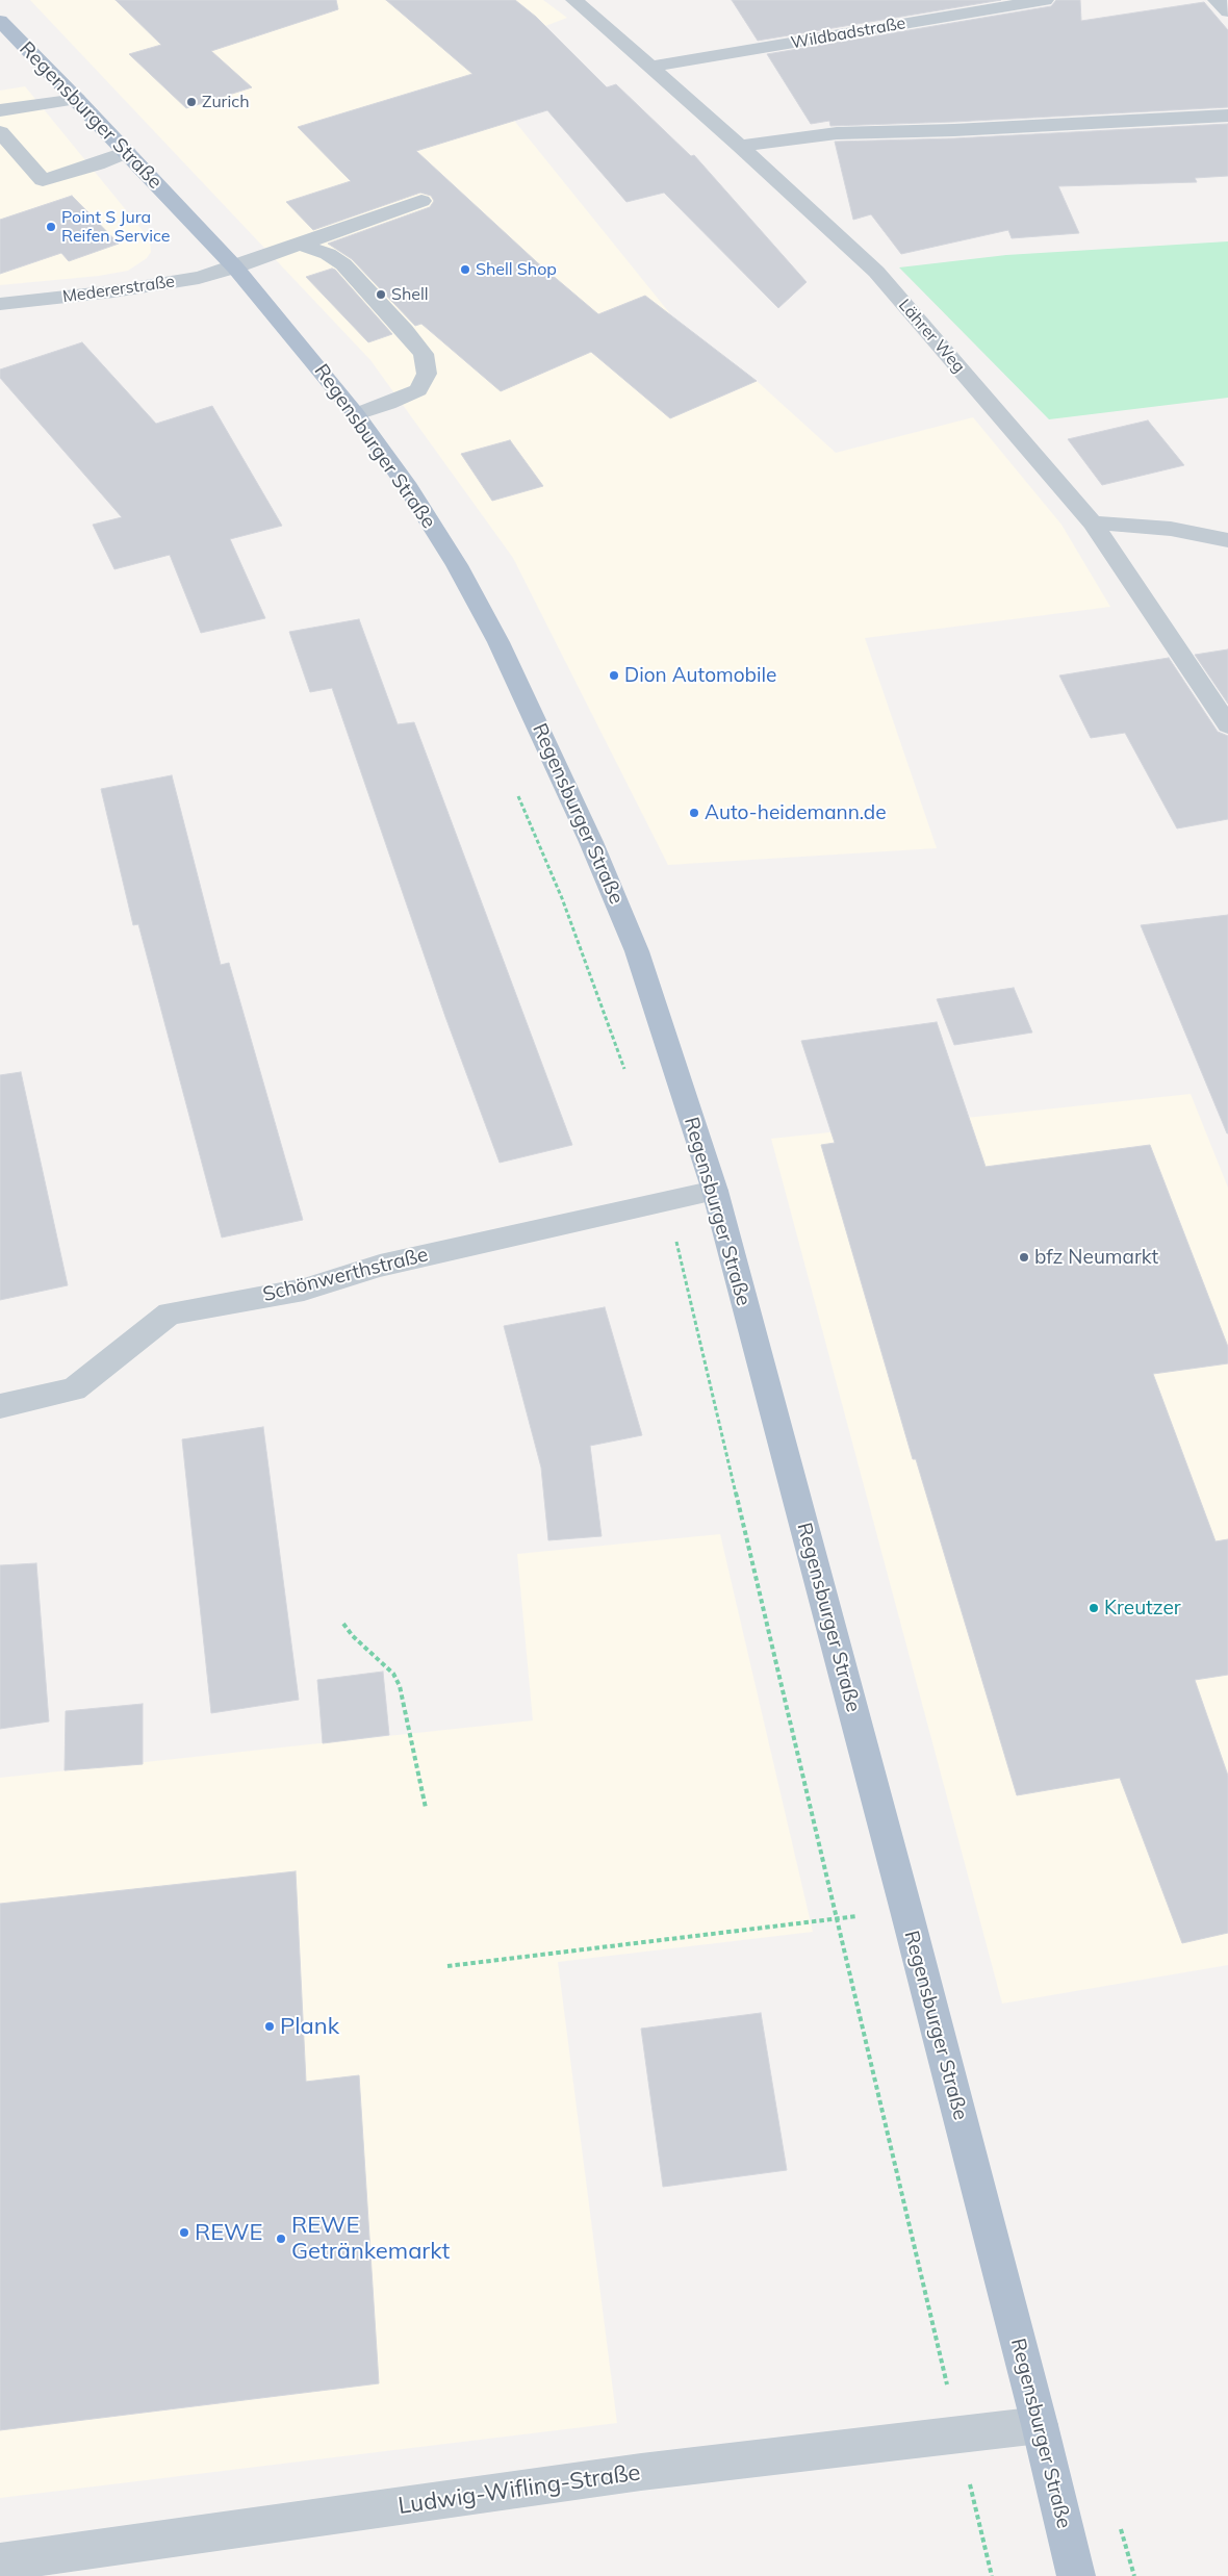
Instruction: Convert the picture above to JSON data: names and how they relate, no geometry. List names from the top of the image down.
{
  "streets": {
    "main road": ["Regensburger Straße"],
    "street": [
      "Wildbadstraße",
      "Medererstraße",
      "Lährer Weg",
      "Schönwerthstraße",
      "Ludwig-Wifling-Straße"
    ]
  },
  "crossings": [
    ["Wildbadstraße", "Lährer Weg"],
    ["Regensburger Straße", "Medererstraße"],
    ["Regensburger Straße", "Schönwerthstraße"],
    ["Regensburger Straße", "Ludwig-Wifling-Straße"]
  ],
  "places": [
    "Zurich",
    "Point S Jura Reifen Service",
    "Shell Shop",
    "Shell",
    "Dion Automobile",
    "Auto-heidemann.de",
    "bfz Neumarkt",
    "Kreutzer",
    "Plank",
    "REWE",
    "REWE Getränkemarkt"
  ]
}
